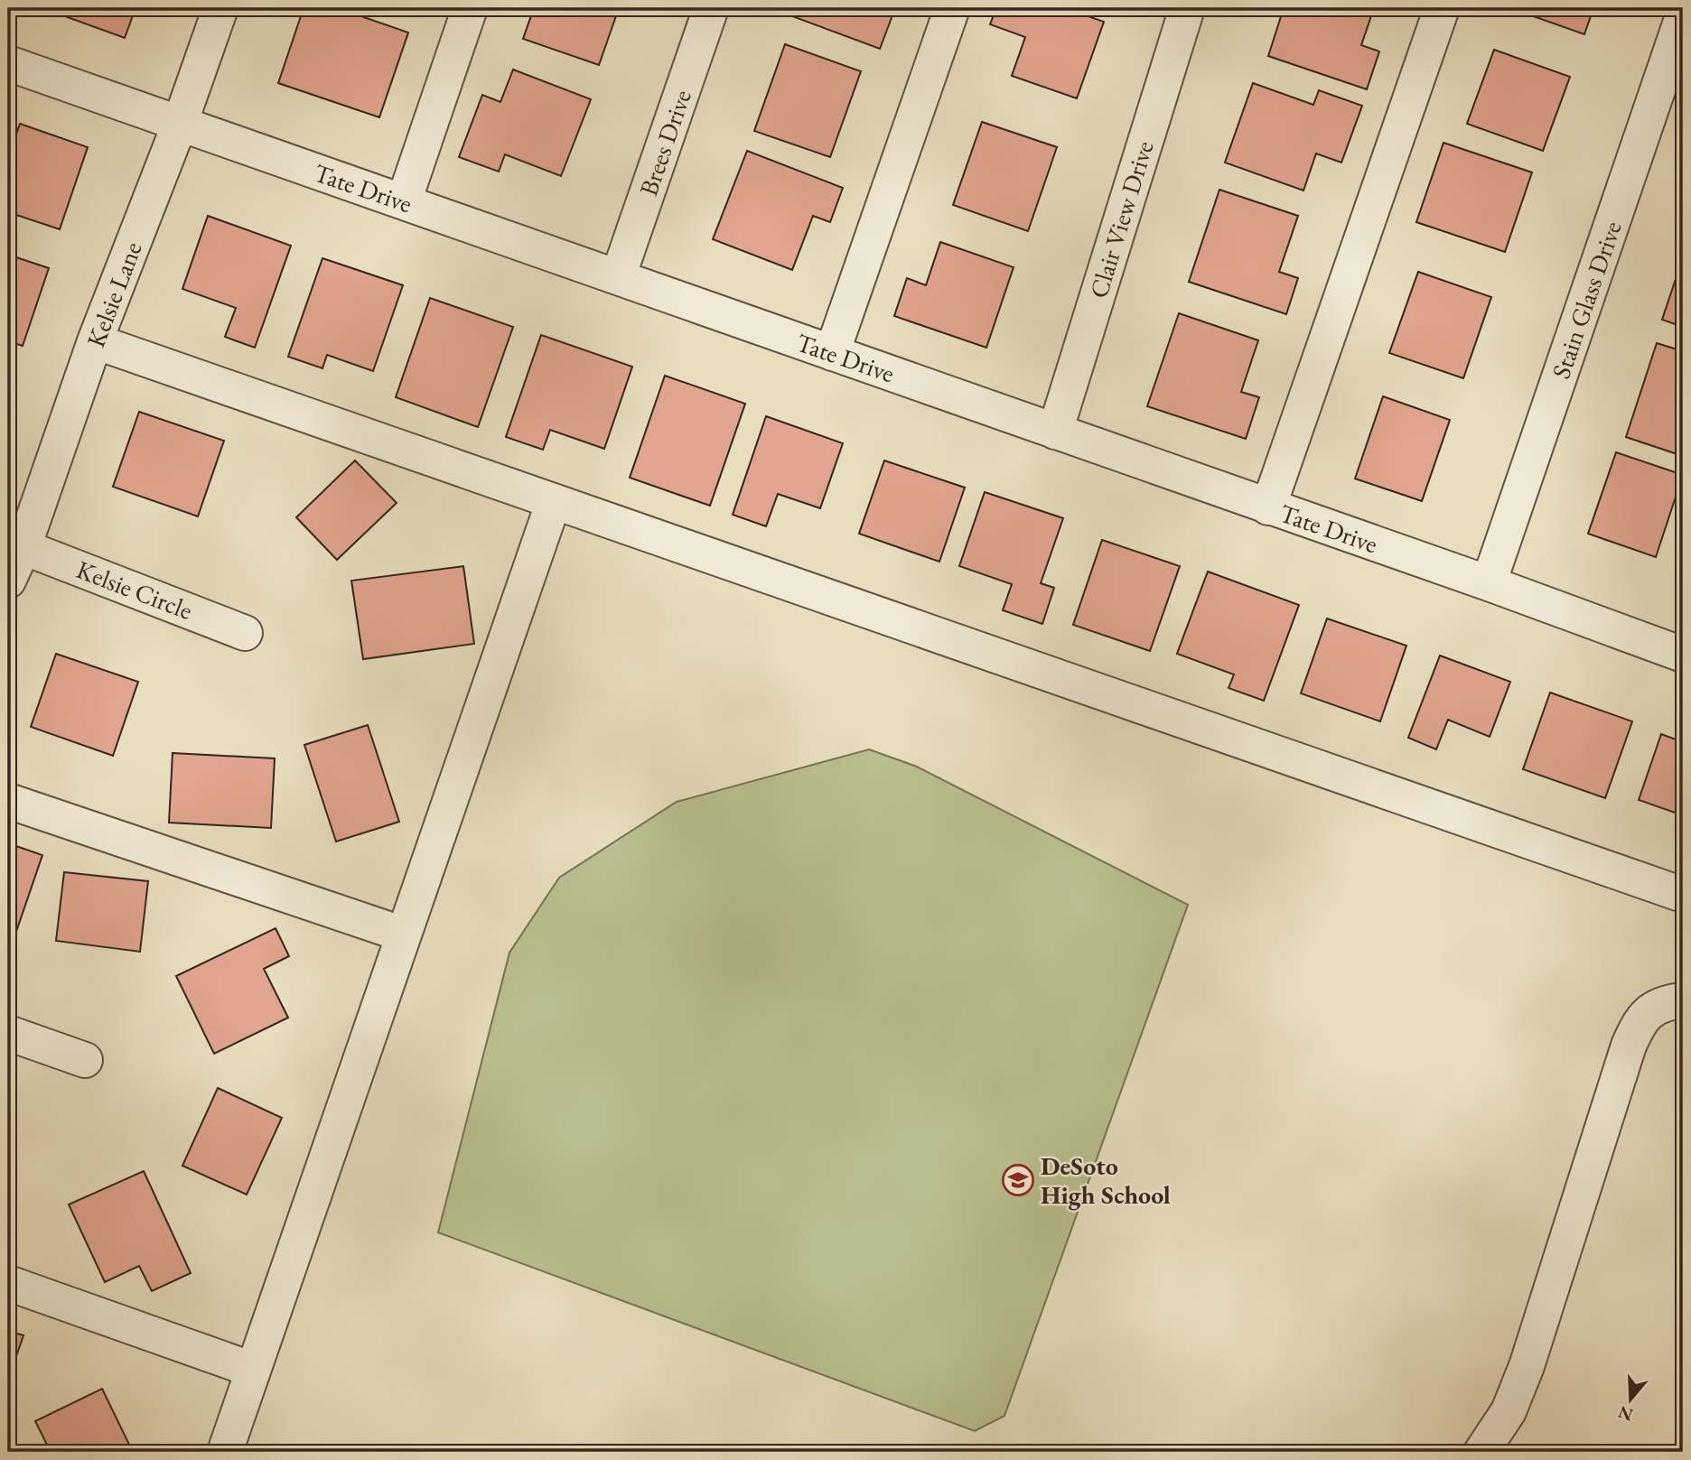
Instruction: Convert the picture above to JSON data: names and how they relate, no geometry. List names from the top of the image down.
{
  "streets": {
    "street": [
      "Brees Drive",
      "Tate Drive",
      "Clair View Drive",
      "Kelsie Lane",
      "Stain Glass Drive",
      "Kelsie Circle"
    ]
  },
  "crossings": [
    ["Brees Drive", "Tate Drive"],
    ["Tate Drive", "Clair View Drive"],
    ["Tate Drive", "Kelsie Lane"],
    ["Tate Drive", "Stain Glass Drive"],
    ["Kelsie Lane", "Kelsie Circle"]
  ],
  "places": {
    "school or university": ["DeSoto High School"]
  },
  "north": "bottom"
}
